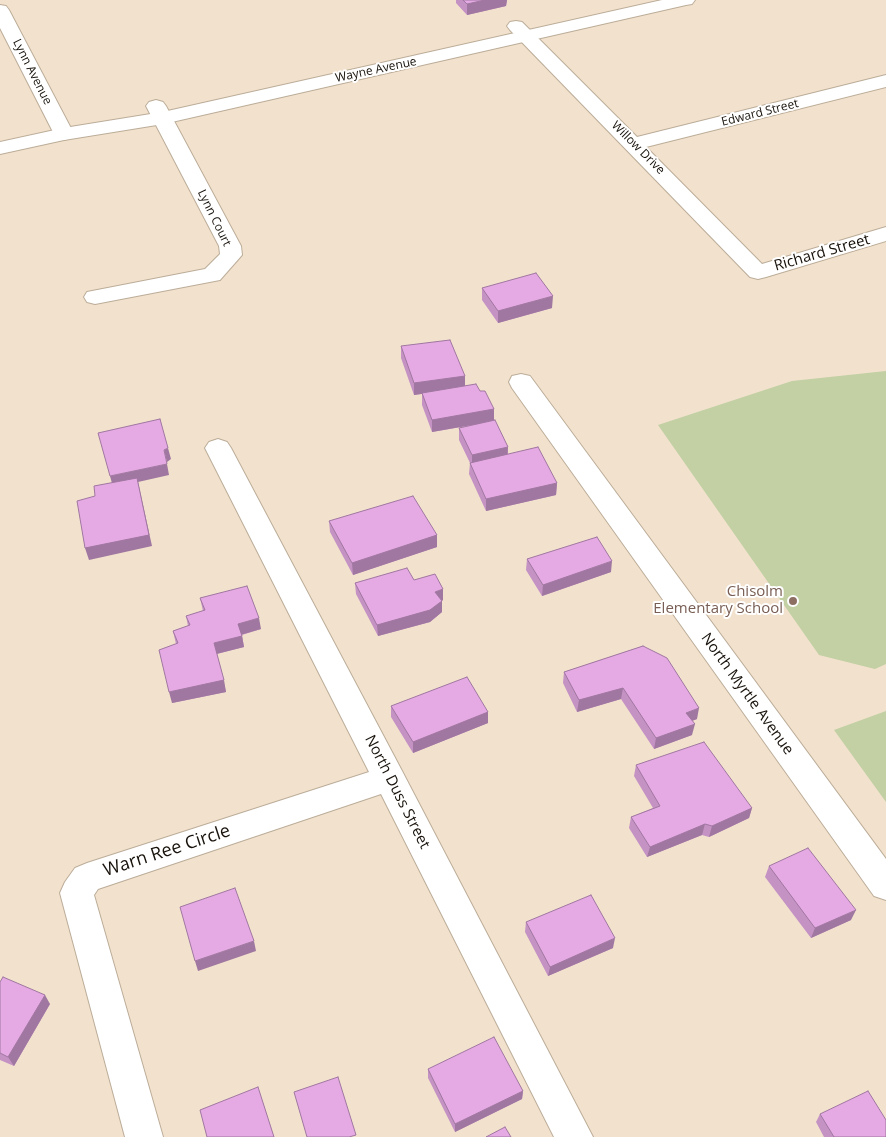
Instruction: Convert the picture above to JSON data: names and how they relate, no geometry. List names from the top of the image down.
{
  "streets": {
    "street": [
      "Wayne Avenue",
      "Lynn Avenue",
      "Edward Street",
      "Willow Drive",
      "Lynn Court",
      "Richard Street",
      "North Myrtle Avenue",
      "North Duss Street",
      "Warn Ree Circle"
    ]
  },
  "crossings": [
    ["Wayne Avenue", "Lynn Avenue"],
    ["Wayne Avenue", "Willow Drive"],
    ["Wayne Avenue", "Lynn Court"],
    ["Edward Street", "Willow Drive"],
    ["Willow Drive", "Richard Street"],
    ["North Duss Street", "Warn Ree Circle"]
  ],
  "places": ["Chisolm Elementary School"]
}
